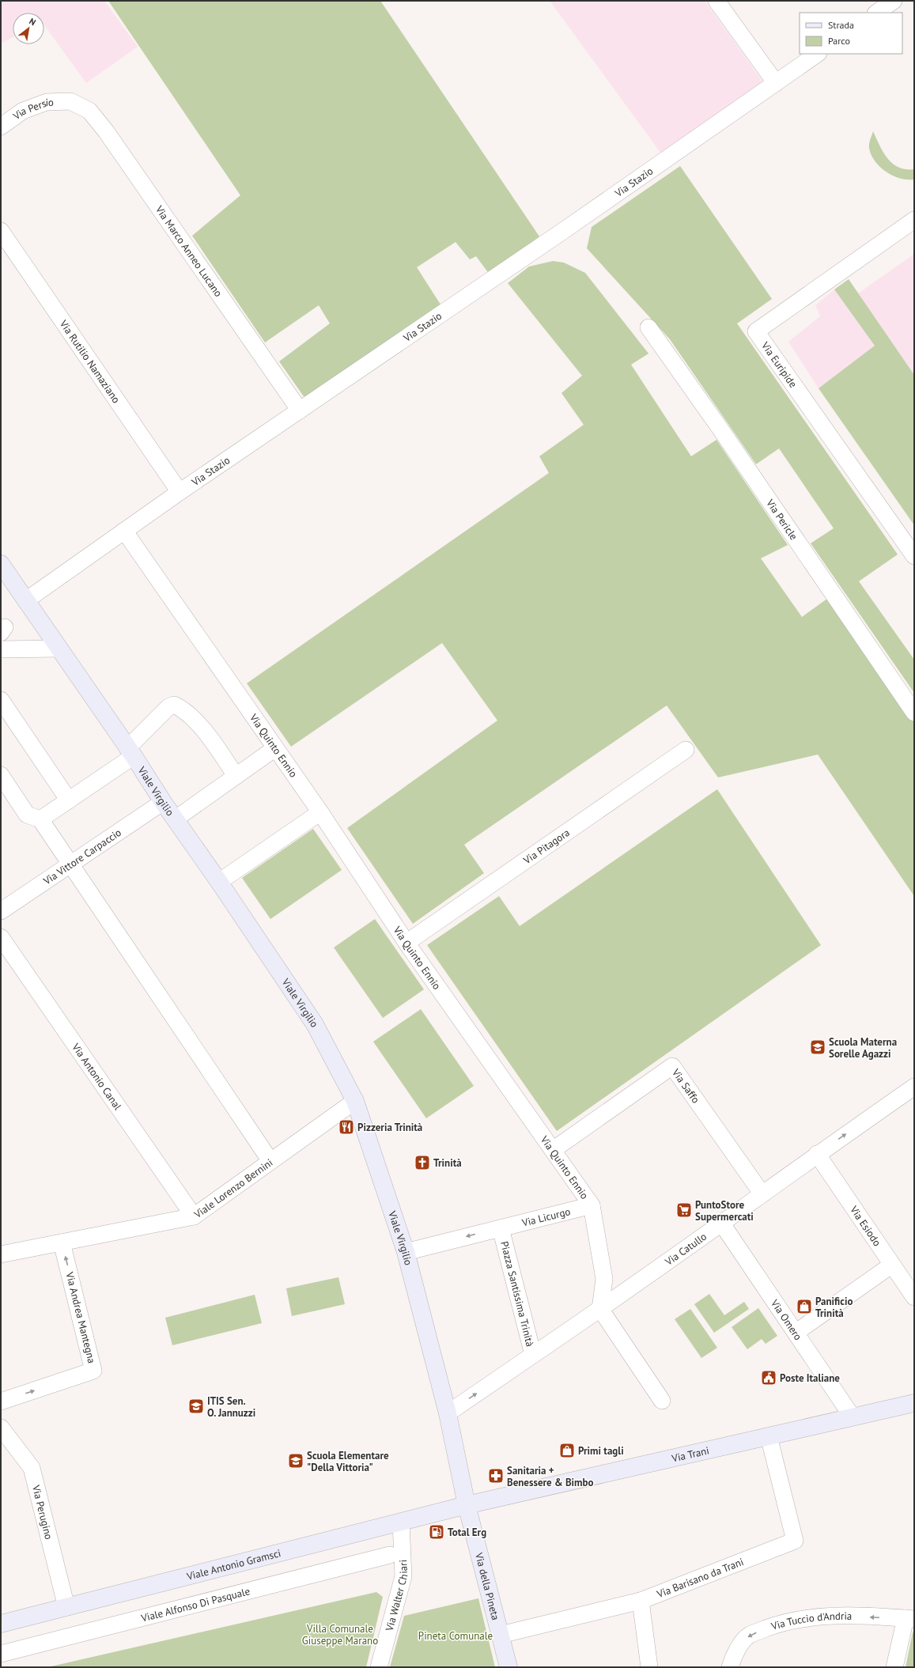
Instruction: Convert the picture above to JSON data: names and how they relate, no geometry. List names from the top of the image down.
{
  "streets": {
    "street": [
      "Via Persio",
      "Via Stazio",
      "Via Marco Anneo Lucano",
      "Via Rutilio Namaziano",
      "Via Euripide",
      "Via Pericle",
      "Via Quinto Ennio",
      "Viale Virgilio",
      "Via Pitagora",
      "Via Vittore Carpaccio",
      "Via Antonio Canal",
      "Via Saffo",
      "Viale Lorenzo Bernini",
      "Via Licurgo",
      "Via Esiodo",
      "Via Catullo",
      "Piazza Santissima Trinità",
      "Via Andrea Mantegna",
      "Via Omero",
      "Via Trani",
      "Via Perugino",
      "Viale Antonio Gramsci",
      "Via Barisano da Trani",
      "Via della Pineta",
      "Via Walter Chiari",
      "Viale Alfonso Di Pasquale",
      "Via Tuccio d'Andria"
    ]
  },
  "crossings": [
    ["Via Persio", "Via Marco Anneo Lucano"],
    ["Via Stazio", "Via Marco Anneo Lucano"],
    ["Via Stazio", "Via Rutilio Namaziano"],
    ["Via Stazio", "Via Quinto Ennio"],
    ["Via Stazio", "Viale Virgilio"],
    ["Via Quinto Ennio", "Via Pitagora"],
    ["Via Quinto Ennio", "Via Saffo"],
    ["Via Quinto Ennio", "Via Licurgo"],
    ["Via Quinto Ennio", "Via Catullo"],
    ["Viale Virgilio", "Via Vittore Carpaccio"],
    ["Viale Virgilio", "Viale Lorenzo Bernini"],
    ["Viale Virgilio", "Piazza Santissima Trinità"],
    ["Viale Virgilio", "Via Trani"],
    ["Viale Virgilio", "Viale Antonio Gramsci"],
    ["Viale Virgilio", "Via della Pineta"],
    ["Via Antonio Canal", "Viale Lorenzo Bernini"],
    ["Via Saffo", "Via Catullo"],
    ["Viale Lorenzo Bernini", "Via Andrea Mantegna"],
    ["Via Licurgo", "Piazza Santissima Trinità"],
    ["Via Esiodo", "Via Catullo"],
    ["Via Catullo", "Piazza Santissima Trinità"],
    ["Via Catullo", "Via Omero"],
    ["Via Omero", "Via Trani"],
    ["Via Trani", "Viale Antonio Gramsci"],
    ["Via Trani", "Via Barisano da Trani"],
    ["Via Trani", "Via della Pineta"],
    ["Via Perugino", "Viale Antonio Gramsci"],
    ["Viale Antonio Gramsci", "Via della Pineta"],
    ["Viale Antonio Gramsci", "Via Walter Chiari"],
    ["Via Barisano da Trani", "Via della Pineta"]
  ],
  "one_way": ["Via Tuccio d'Andria"],
  "parks": ["Villa Comunale Giuseppe Marano", "Pineta Comunale"],
  "places": {
    "school or university": ["Scuola Materna Sorelle Agazzi", "ITIS Sen. O. Jannuzzi", "Scuola Elementare \"Della Vittoria\""],
    "restaurant": ["Pizzeria Trinità"],
    "church": ["Trinità"],
    "supermarket": ["PuntoStore Supermercati"],
    "shop": ["Panificio Trinità", "Primi tagli"],
    "public building": ["Poste Italiane"],
    "pharmacy": ["Sanitaria + Benessere & Bimbo"],
    "fuel station": ["Total Erg"]
  },
  "legend": ["Strada", "Parco"],
  "north": "top right"
}
